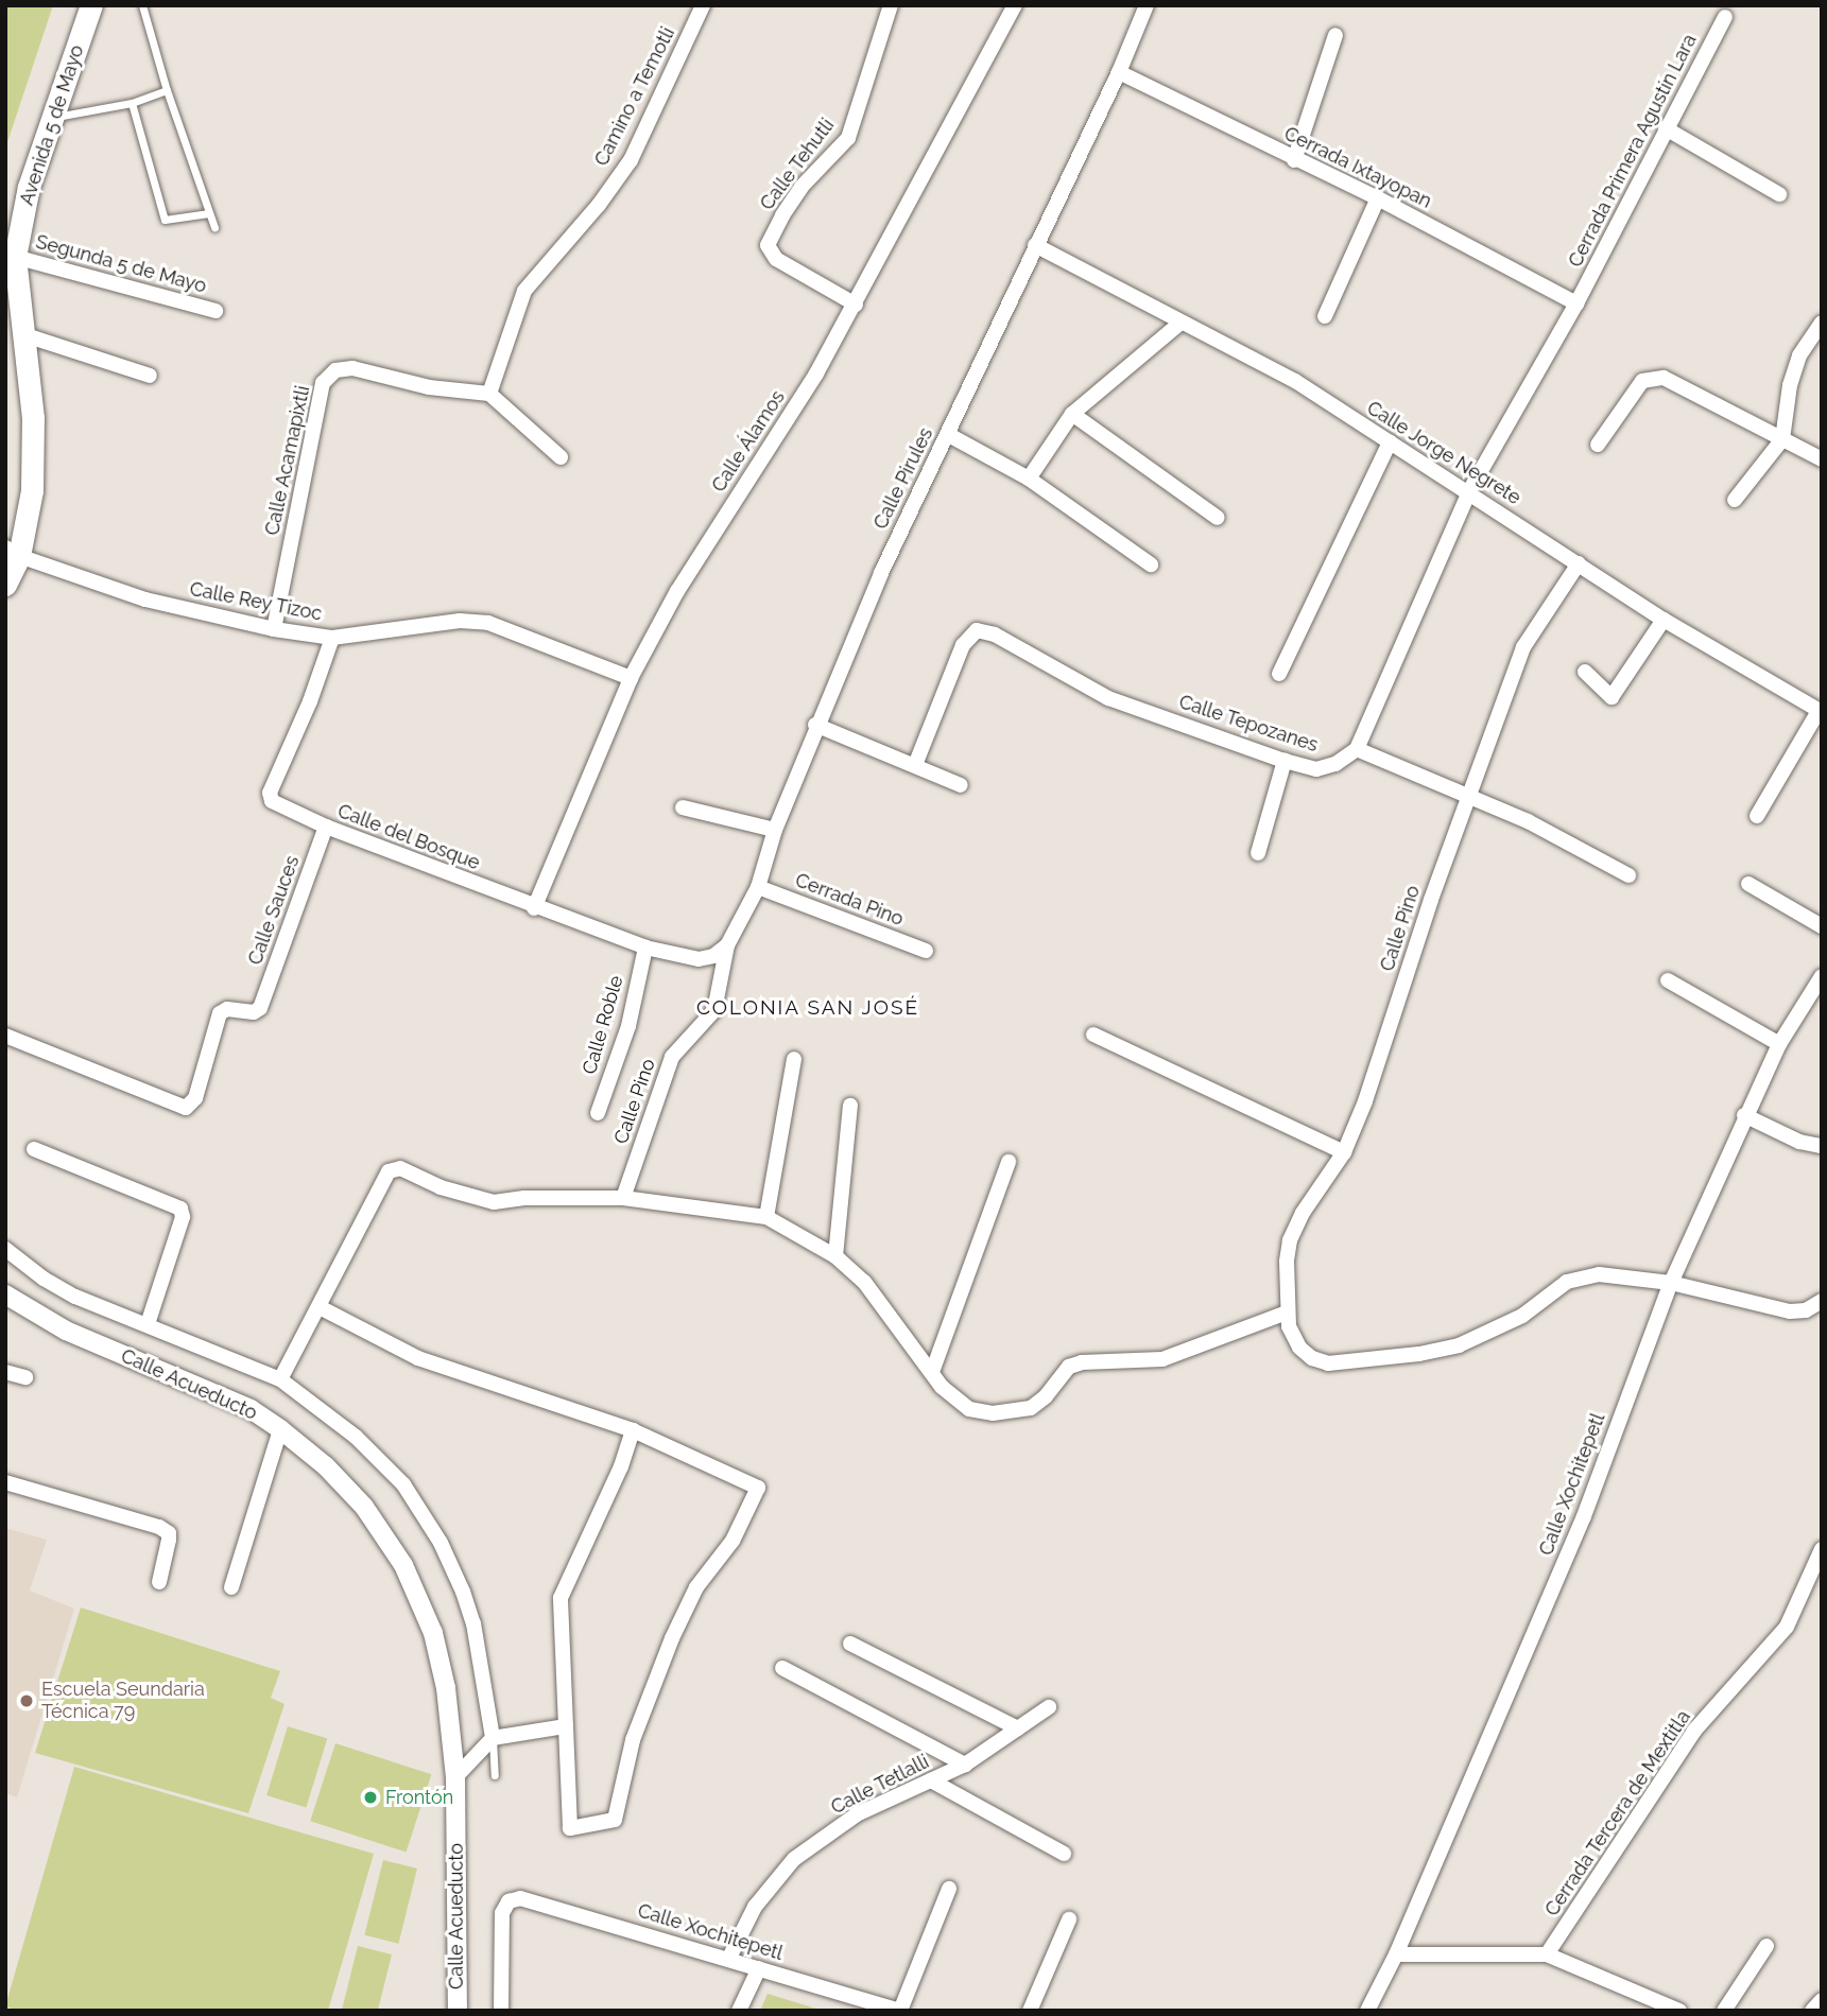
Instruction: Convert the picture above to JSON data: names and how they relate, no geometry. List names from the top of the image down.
{
  "streets": {
    "main road": ["Avenida 5 de Mayo"],
    "street": [
      "Camino a Temotli",
      "Cerrada Primera Agustín Lara",
      "Calle Tehutli",
      "Cerrada Ixtayopan",
      "Segunda 5 de Mayo",
      "Calle Álamos",
      "Calle Jorge Negrete",
      "Calle Acamapixtli",
      "Calle Pirules",
      "Calle Rey Tizoc",
      "Calle Tepozanes",
      "Calle del Bosque",
      "Cerrada Pino",
      "Calle Sauces",
      "Calle Pino",
      "Calle Roble",
      "Calle Acueducto",
      "Calle Xochitepetl",
      "Calle Tetlalli",
      "Cerrada Tercera de Mextitla"
    ]
  },
  "crossings": [
    ["Camino a Temotli", "Calle Acamapixtli"],
    ["Avenida 5 de Mayo", "Segunda 5 de Mayo"],
    ["Avenida 5 de Mayo", "Calle Rey Tizoc"],
    ["Cerrada Primera Agustín Lara", "Cerrada Ixtayopan"],
    ["Cerrada Primera Agustín Lara", "Calle Jorge Negrete"],
    ["Cerrada Primera Agustín Lara", "Calle Tepozanes"],
    ["Calle Tehutli", "Calle Álamos"],
    ["Cerrada Ixtayopan", "Calle Pirules"],
    ["Calle Álamos", "Calle Rey Tizoc"],
    ["Calle Álamos", "Calle del Bosque"],
    ["Calle Jorge Negrete", "Calle Pirules"],
    ["Calle Jorge Negrete", "Calle Pino"],
    ["Calle Acamapixtli", "Calle Rey Tizoc"],
    ["Calle Pirules", "Calle del Bosque"],
    ["Calle Pirules", "Cerrada Pino"],
    ["Calle Pirules", "Calle Pino"],
    ["Calle Rey Tizoc", "Calle del Bosque"],
    ["Calle del Bosque", "Calle Sauces"],
    ["Calle del Bosque", "Calle Pino"],
    ["Calle del Bosque", "Calle Roble"],
    ["Calle Xochitepetl", "Calle Tetlalli"]
  ],
  "districts": ["COLONIA SAN JOSÉ"],
  "places": ["Escuela Seundaria Técnica 79", "Frontón"]
}
